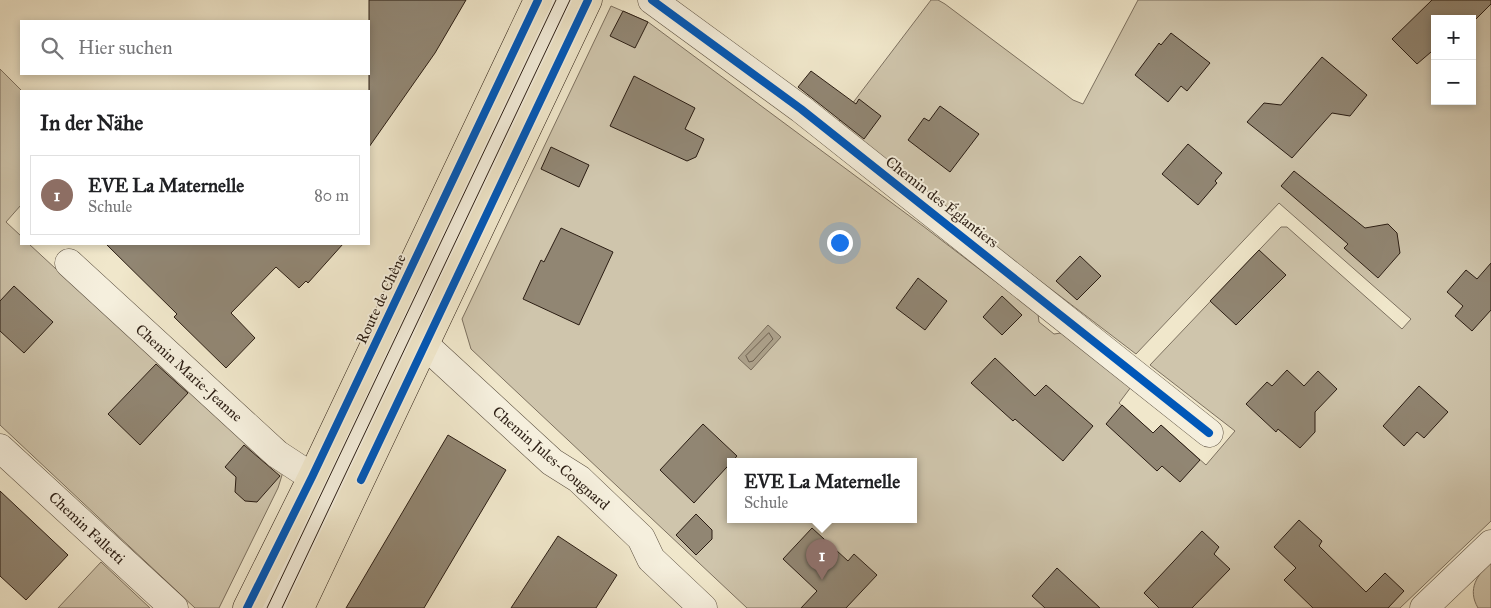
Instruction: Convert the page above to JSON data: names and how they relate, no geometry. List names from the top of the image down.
{
  "streets": {
    "main road": ["Route de Chêne"],
    "street": [
      "Chemin des Églantiers",
      "Chemin Marie-Jeanne",
      "Chemin Jules-Cougnard",
      "Chemin Falletti"
    ]
  },
  "crossings": [
    ["Route de Chêne", "Chemin Marie-Jeanne"],
    ["Route de Chêne", "Chemin Jules-Cougnard"]
  ],
  "page": {
    "map_buttons": ["+", "−"],
    "search": "Hier suchen",
    "heading": "In der Nähe",
    "list": [
      {
        "mark": "1",
        "name": "EVE La Maternelle",
        "note": "Schule",
        "value": "80 m"
      }
    ],
    "popup": ["EVE La Maternelle", "Schule"],
    "pins": "1"
  }
}
